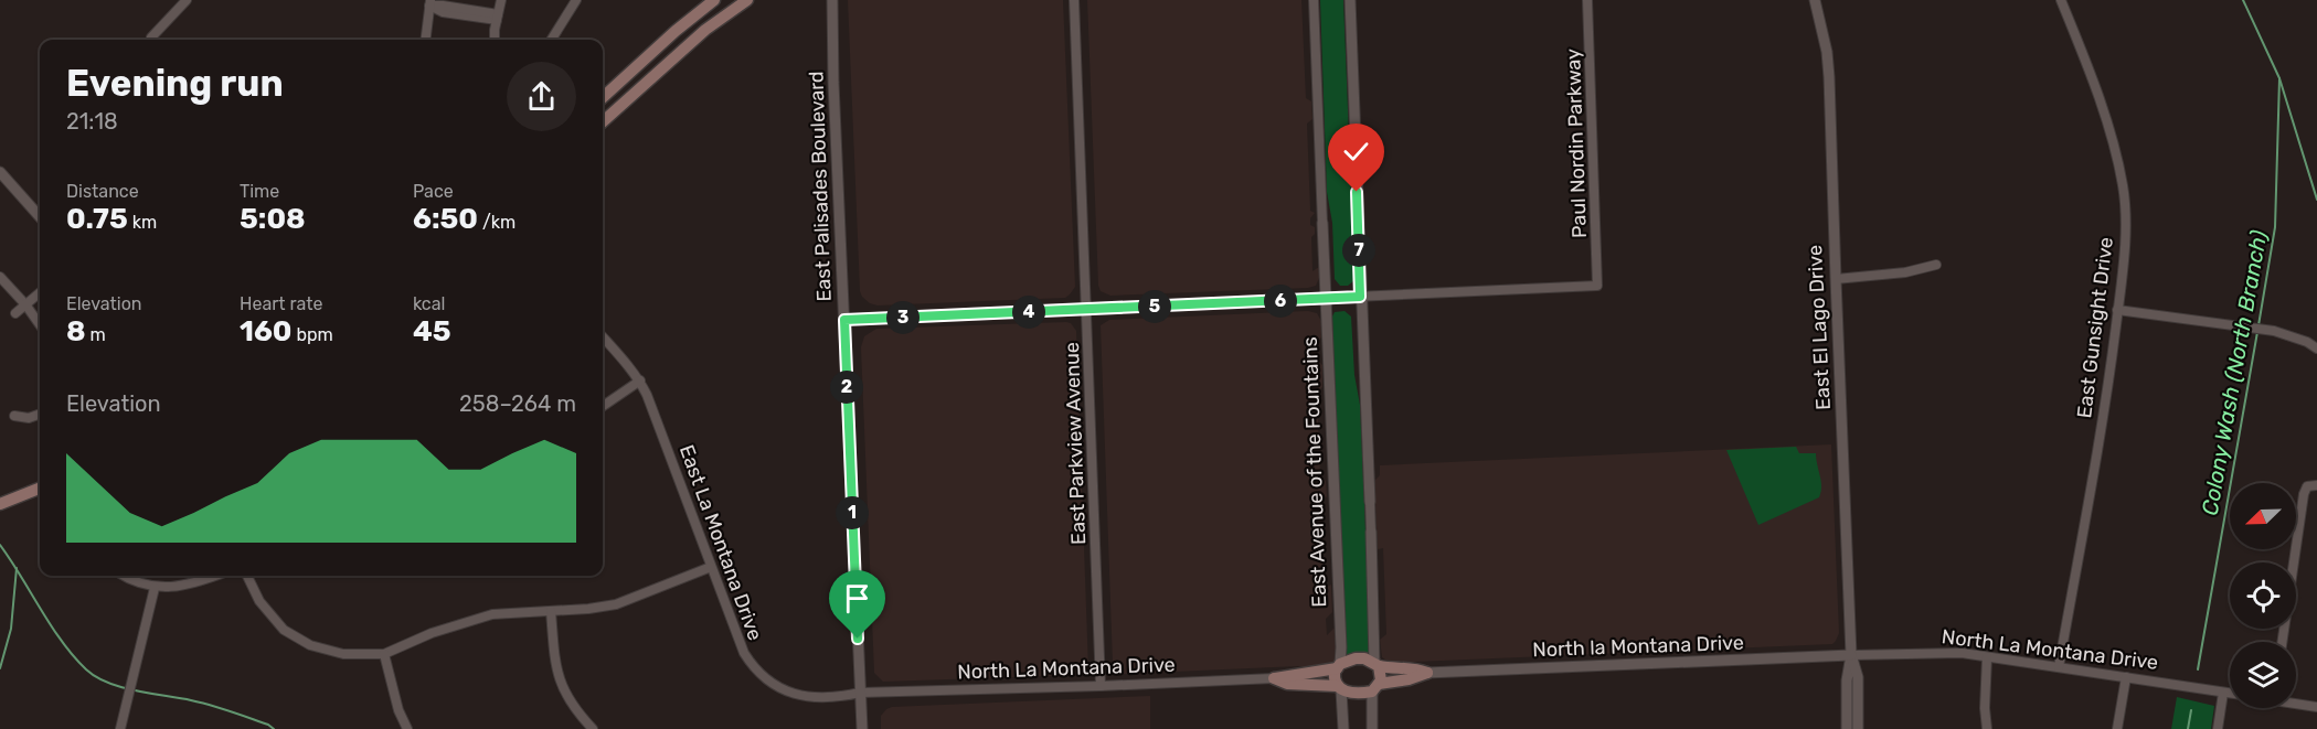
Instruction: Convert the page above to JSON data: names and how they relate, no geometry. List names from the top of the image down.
{
  "streets": {
    "main road": ["North La Montana Drive"],
    "street": [
      "Paul Nordin Parkway",
      "East Palisades Boulevard",
      "East El Lago Drive",
      "East Gunsight Drive",
      "East Parkview Avenue",
      "East Avenue of the Fountains",
      "East La Montana Drive",
      "North la Montana Drive"
    ]
  },
  "crossings": [
    ["East Palisades Boulevard", "East La Montana Drive"],
    ["East Palisades Boulevard", "North La Montana Drive"],
    ["East El Lago Drive", "North la Montana Drive"],
    ["East El Lago Drive", "North La Montana Drive"],
    ["East Gunsight Drive", "North La Montana Drive"],
    ["East Parkview Avenue", "North La Montana Drive"],
    ["East Avenue of the Fountains", "North La Montana Drive"],
    ["East La Montana Drive", "North La Montana Drive"],
    ["North la Montana Drive", "North La Montana Drive"]
  ],
  "water": ["Colony Wash (North Branch)"],
  "north": "bottom left",
  "page": {
    "heading": ["Evening run", "21:18"],
    "stats": [
      ["Distance", "0.75 km"],
      ["Time", "5:08"],
      ["Pace", "6:50 /km"],
      ["Elevation", "8 m"],
      ["Heart rate", "160 bpm"],
      ["kcal", "45"]
    ],
    "pins": [
      "7",
      "6",
      "5",
      "4",
      "3",
      "2",
      "1"
    ],
    "chart": ["Elevation", "258–264 m"]
  }
}
